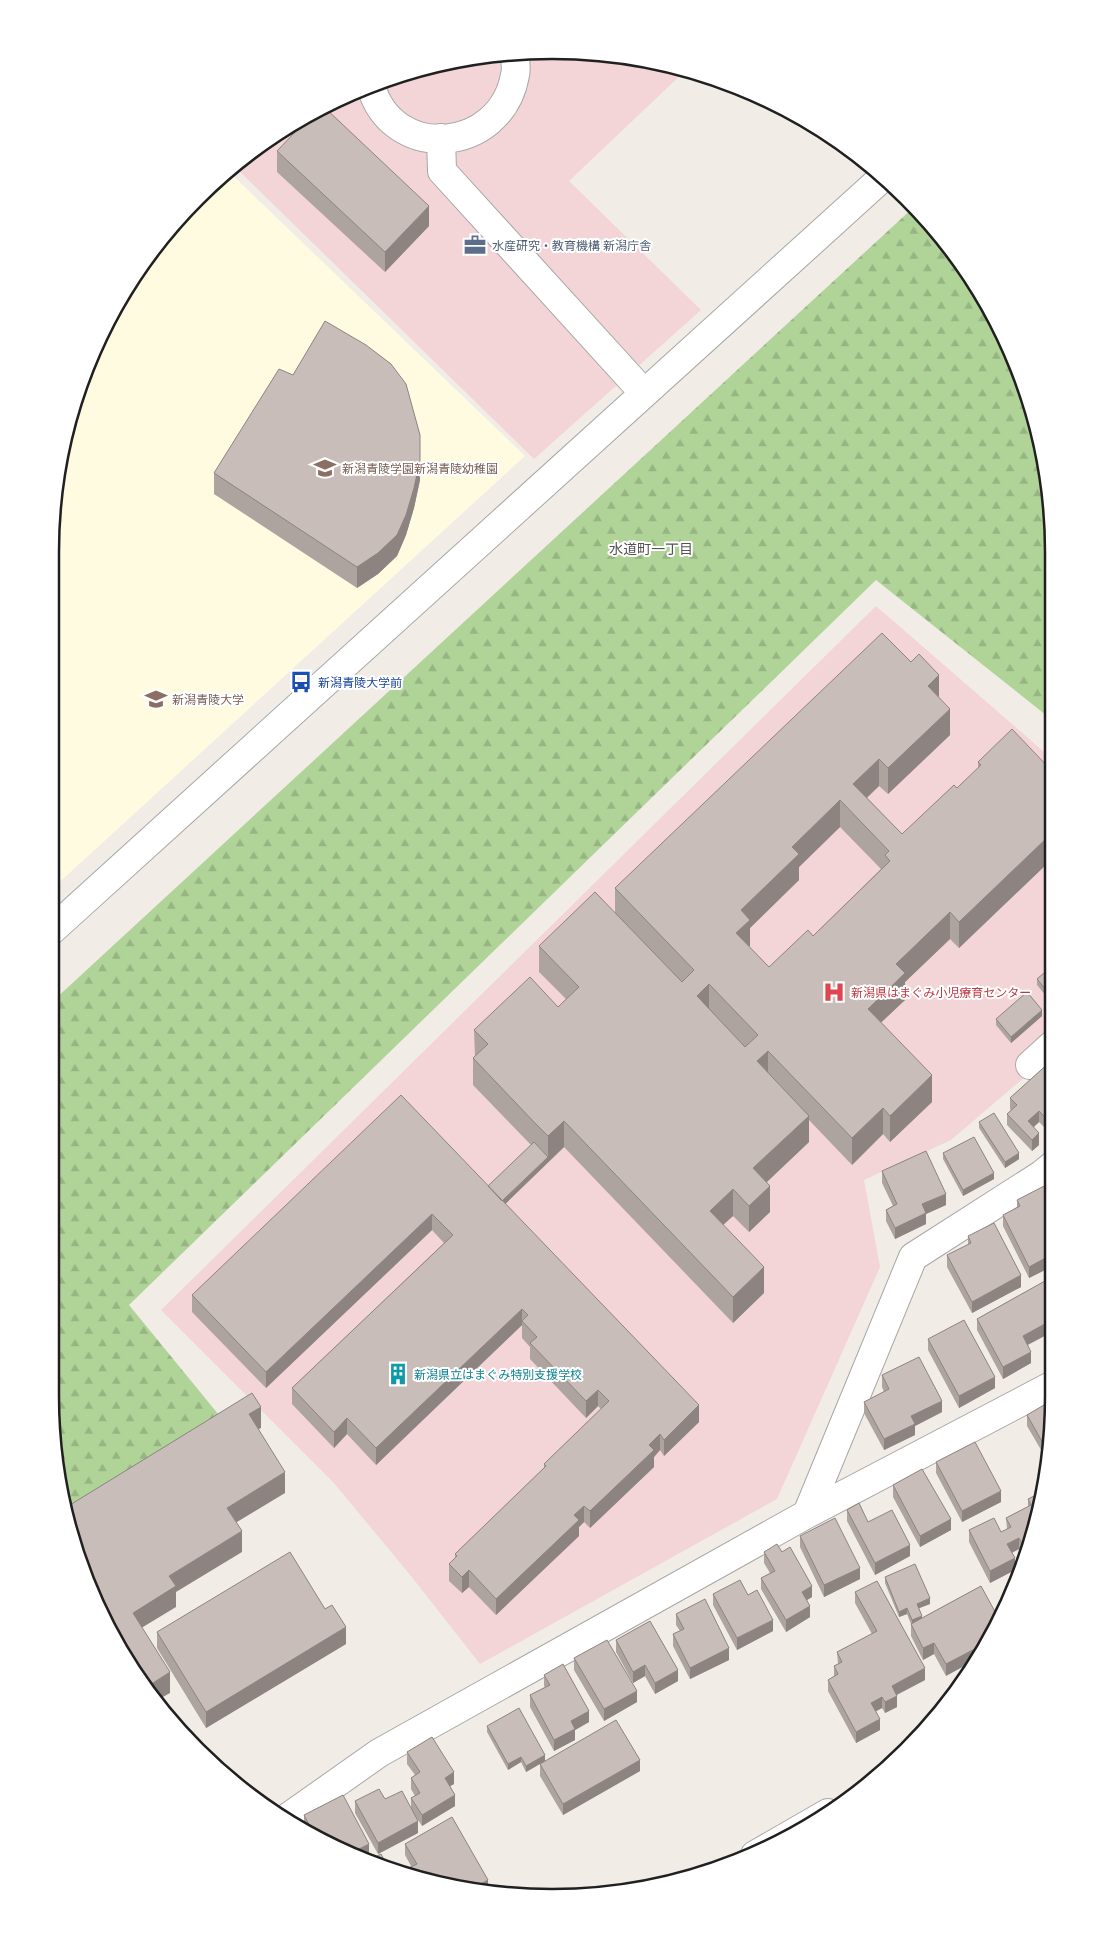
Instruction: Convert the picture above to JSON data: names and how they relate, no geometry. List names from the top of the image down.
{
  "districts": ["水道町一丁目"],
  "places": {
    "office": ["水産研究・教育機構 新潟庁舎"],
    "school or university": ["新潟青陵学園新潟青陵幼稚園", "新潟青陵大学"],
    "bus stop": ["新潟青陵大学前"],
    "hospital": ["新潟県はまぐみ小児療育センター"],
    "building": ["新潟県立はまぐみ特別支援学校"]
  }
}
